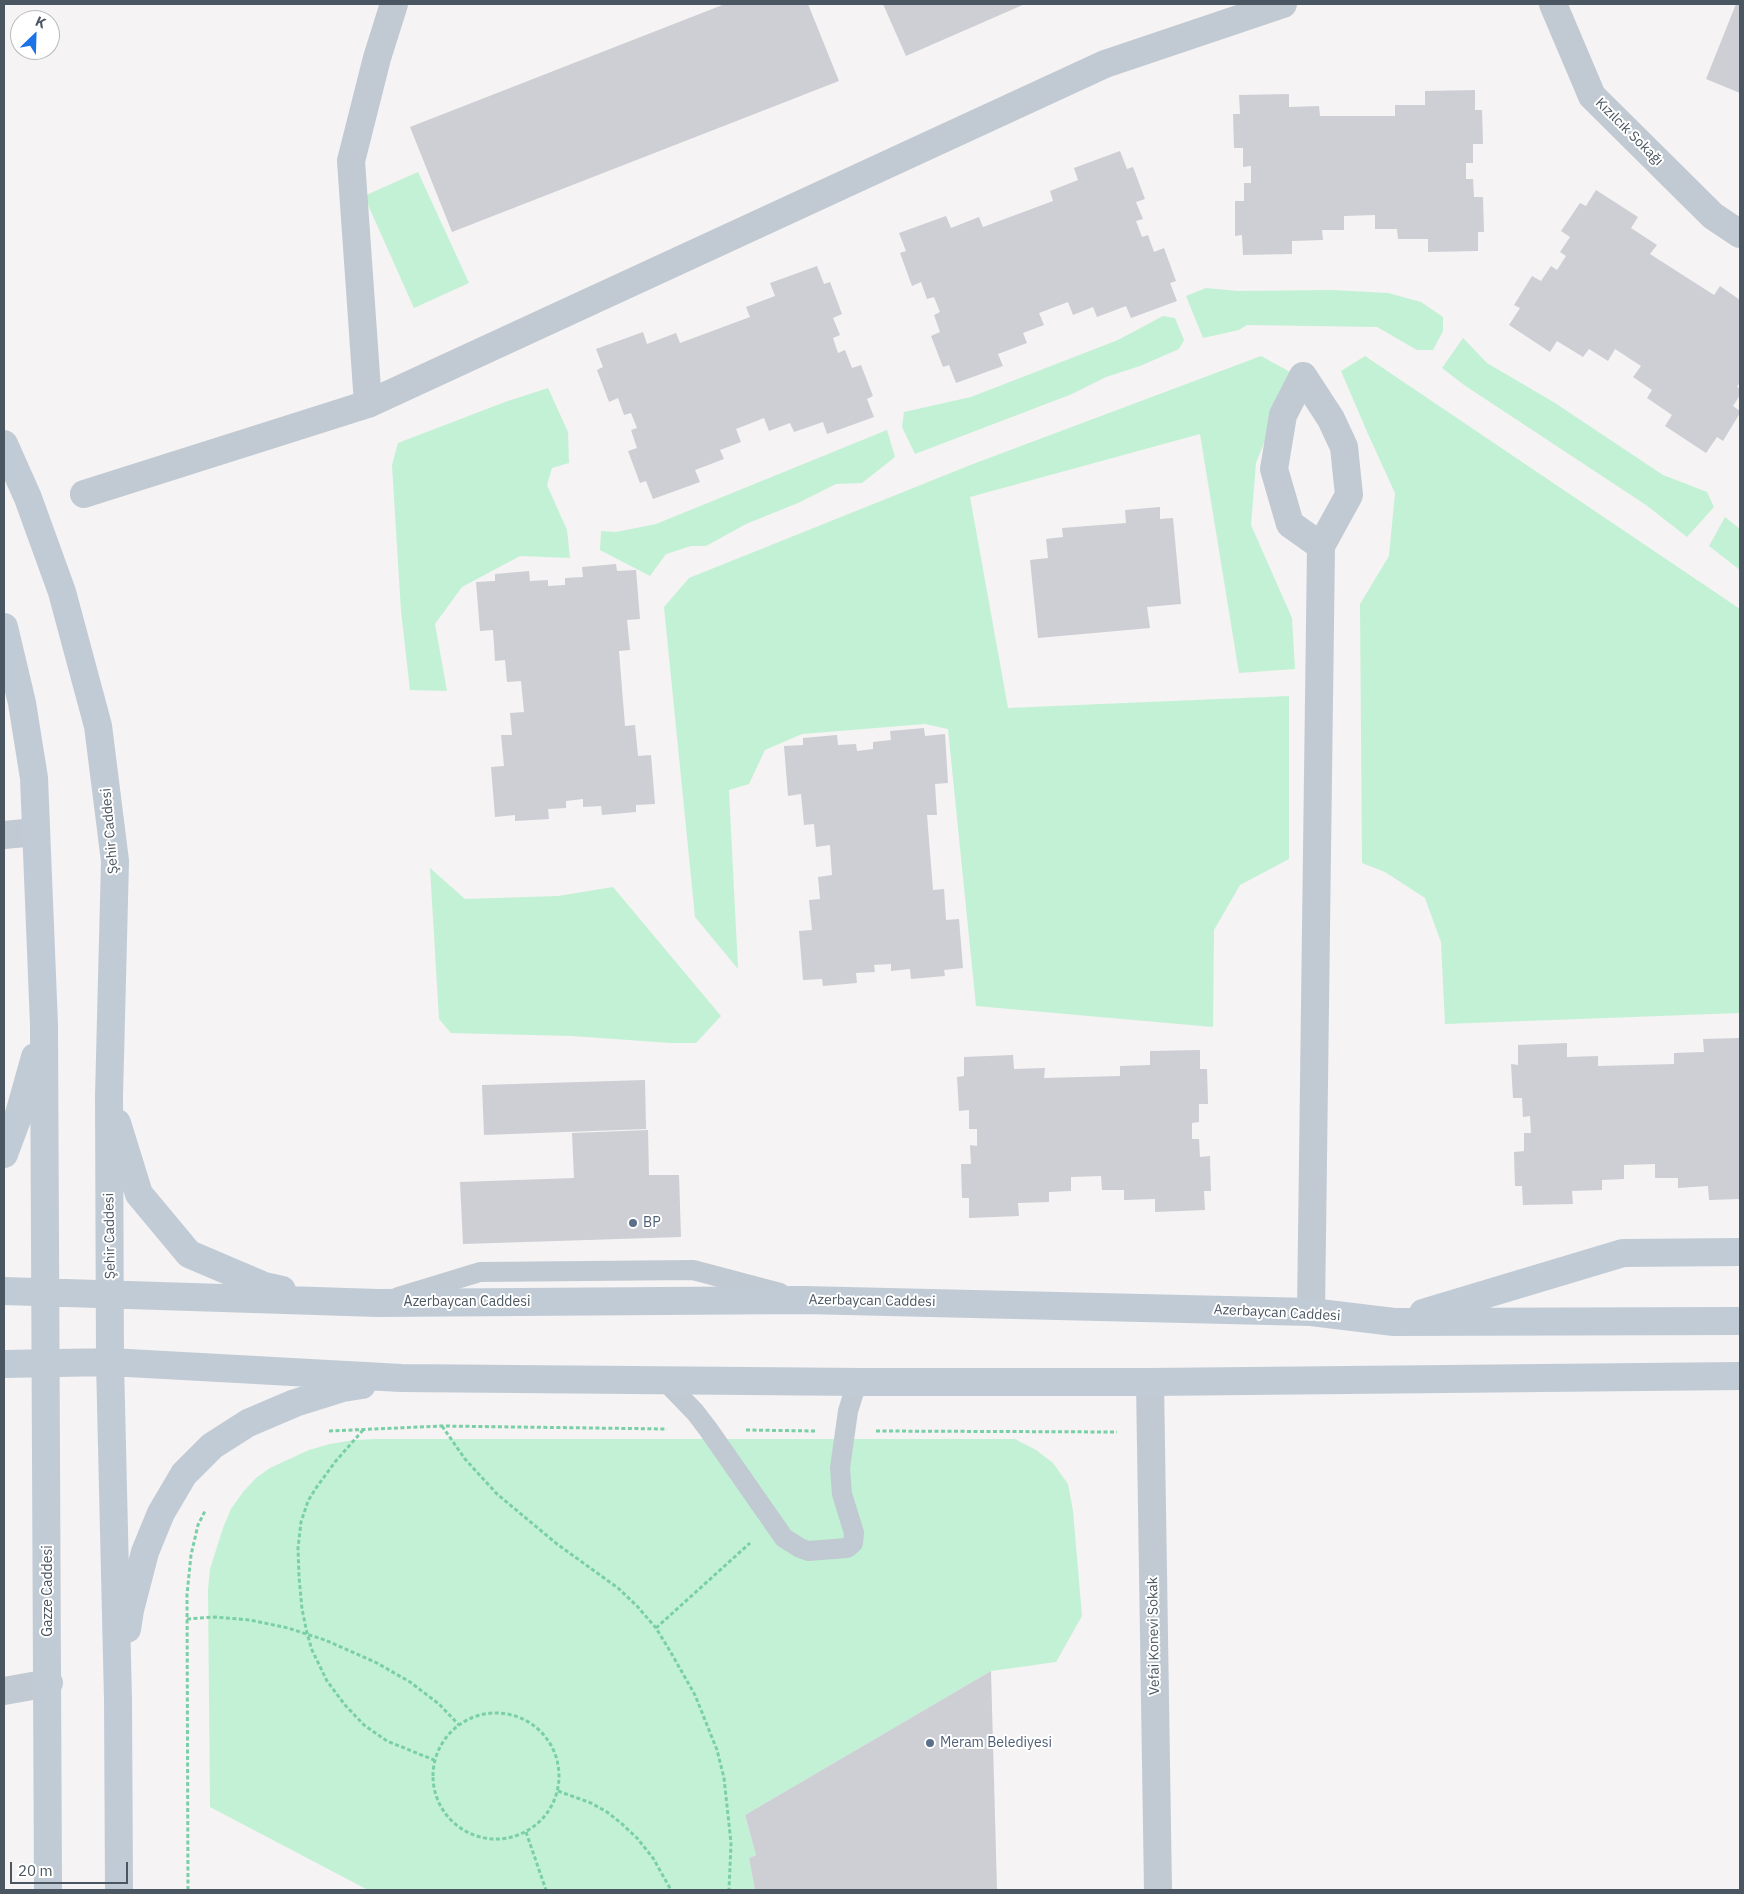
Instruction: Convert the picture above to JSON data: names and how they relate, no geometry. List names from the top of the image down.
{
  "streets": {
    "main road": ["Şehir Caddesi", "Azerbaycan Caddesi", "Gazze Caddesi"],
    "street": ["Kızılcık Sokağı", "Vefai Konevi Sokak"]
  },
  "crossings": [
    ["Şehir Caddesi", "Azerbaycan Caddesi"],
    ["Azerbaycan Caddesi", "Gazze Caddesi"]
  ],
  "places": ["BP", "Meram Belediyesi"],
  "scale_bar": "20 m",
  "north": "top right"
}
